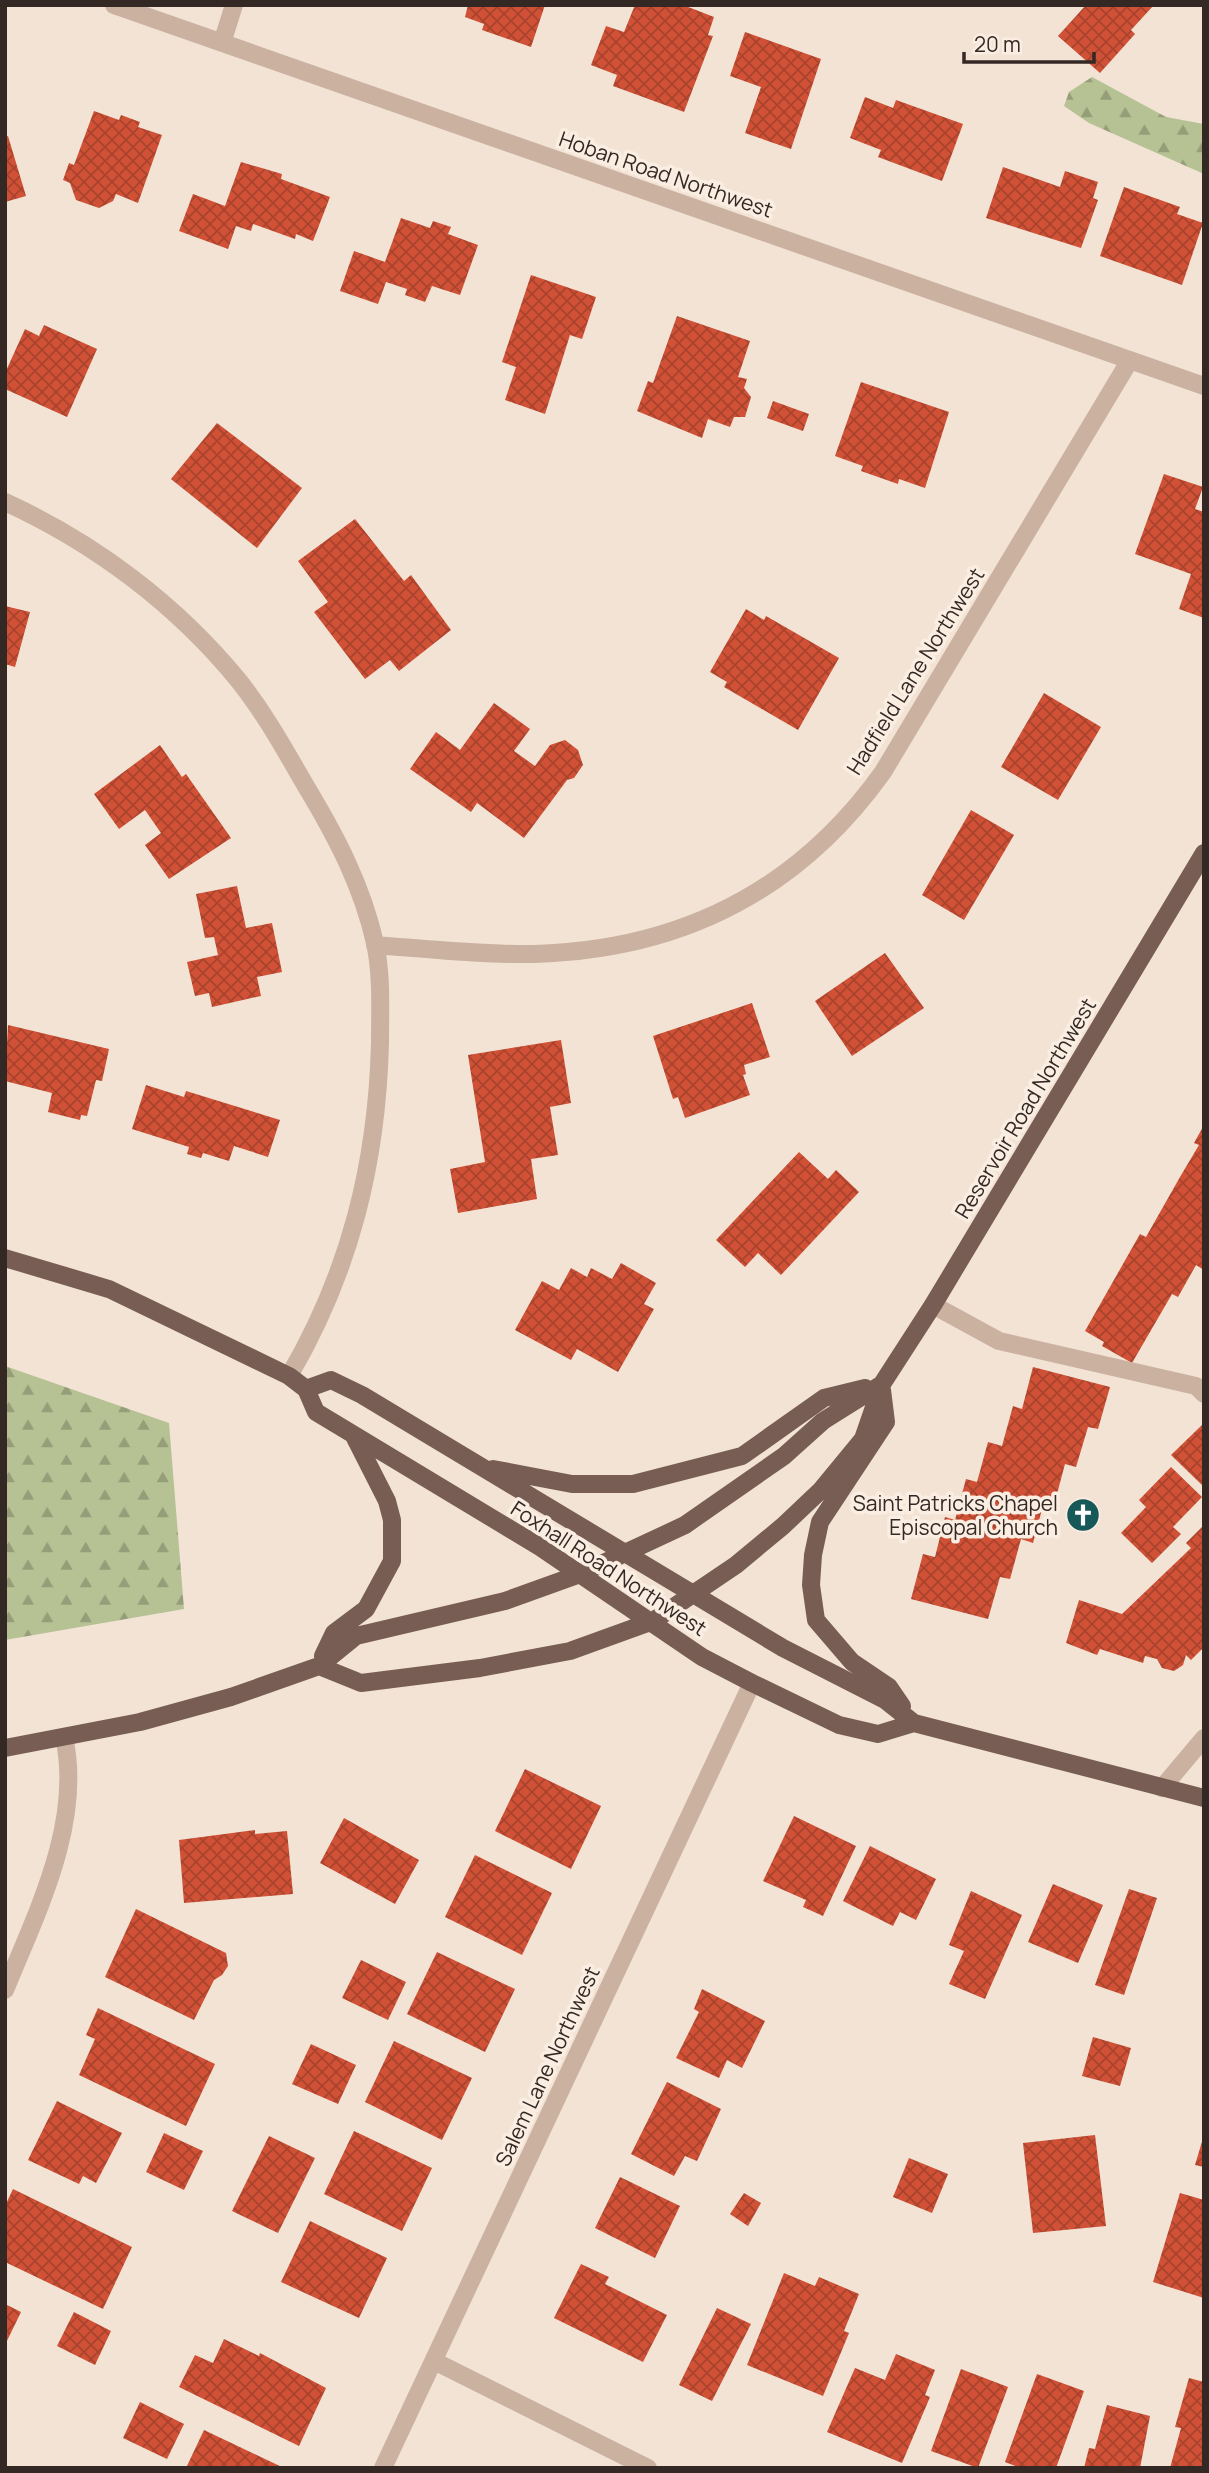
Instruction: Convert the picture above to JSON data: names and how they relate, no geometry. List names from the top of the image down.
{
  "streets": {
    "main road": ["Reservoir Road Northwest", "Foxhall Road Northwest"],
    "street": ["Hoban Road Northwest", "Hadfield Lane Northwest", "Salem Lane Northwest"]
  },
  "crossings": [
    ["Hoban Road Northwest", "Hadfield Lane Northwest"],
    ["Reservoir Road Northwest", "Foxhall Road Northwest"],
    ["Foxhall Road Northwest", "Salem Lane Northwest"]
  ],
  "places": {
    "church": ["Saint Patricks Chapel Episcopal Church"]
  },
  "scale_bar": "20 m"
}
